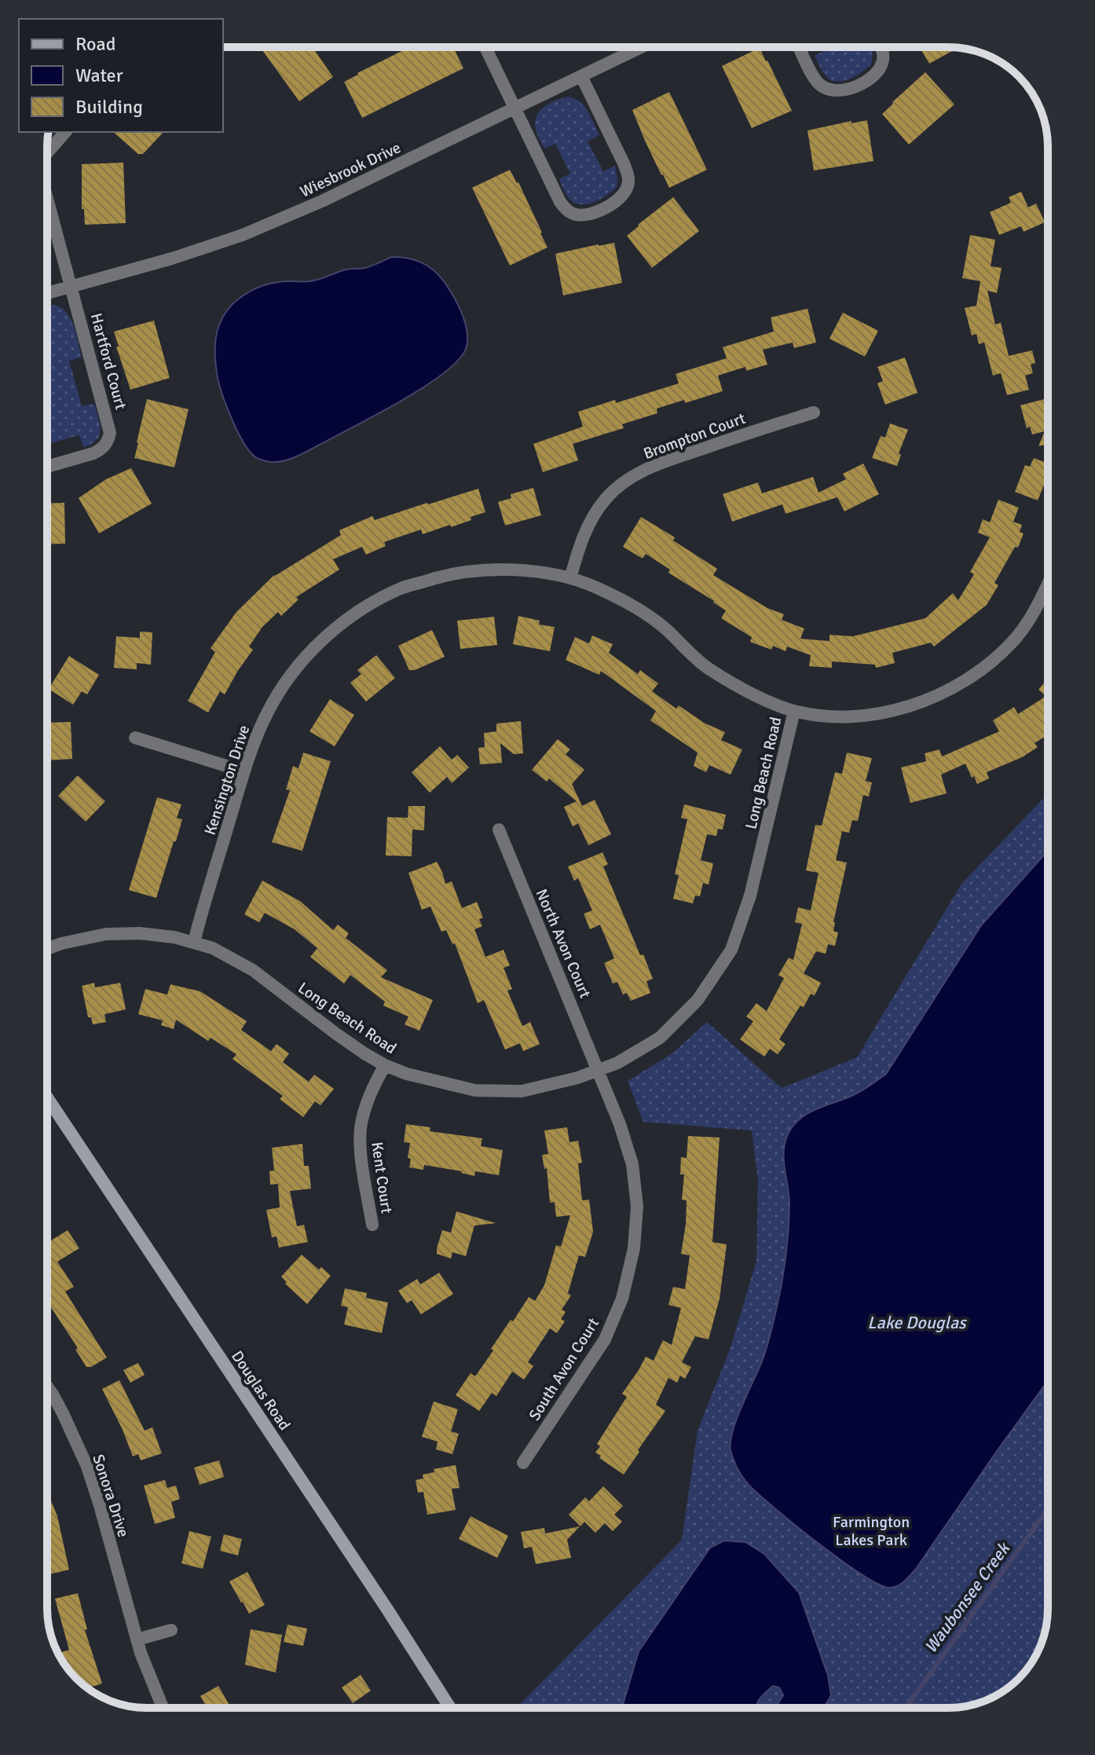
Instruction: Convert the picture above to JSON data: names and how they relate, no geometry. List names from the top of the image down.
{
  "streets": {
    "street": [
      "Wiesbrook Drive",
      "Hartford Court",
      "Brompton Court",
      "Long Beach Road",
      "Kensington Drive",
      "North Avon Court",
      "Kent Court",
      "South Avon Court",
      "Douglas Road",
      "Sonora Drive"
    ]
  },
  "crossings": [
    ["Wiesbrook Drive", "Hartford Court"],
    ["Brompton Court", "Kensington Drive"],
    ["Long Beach Road", "Kensington Drive"],
    ["Long Beach Road", "North Avon Court"],
    ["Long Beach Road", "Kent Court"],
    ["Long Beach Road", "South Avon Court"],
    ["North Avon Court", "South Avon Court"]
  ],
  "water": ["Lake Douglas", "Waubonsee Creek"],
  "parks": ["Farmington Lakes Park"],
  "legend": ["Road", "Water", "Building"]
}
